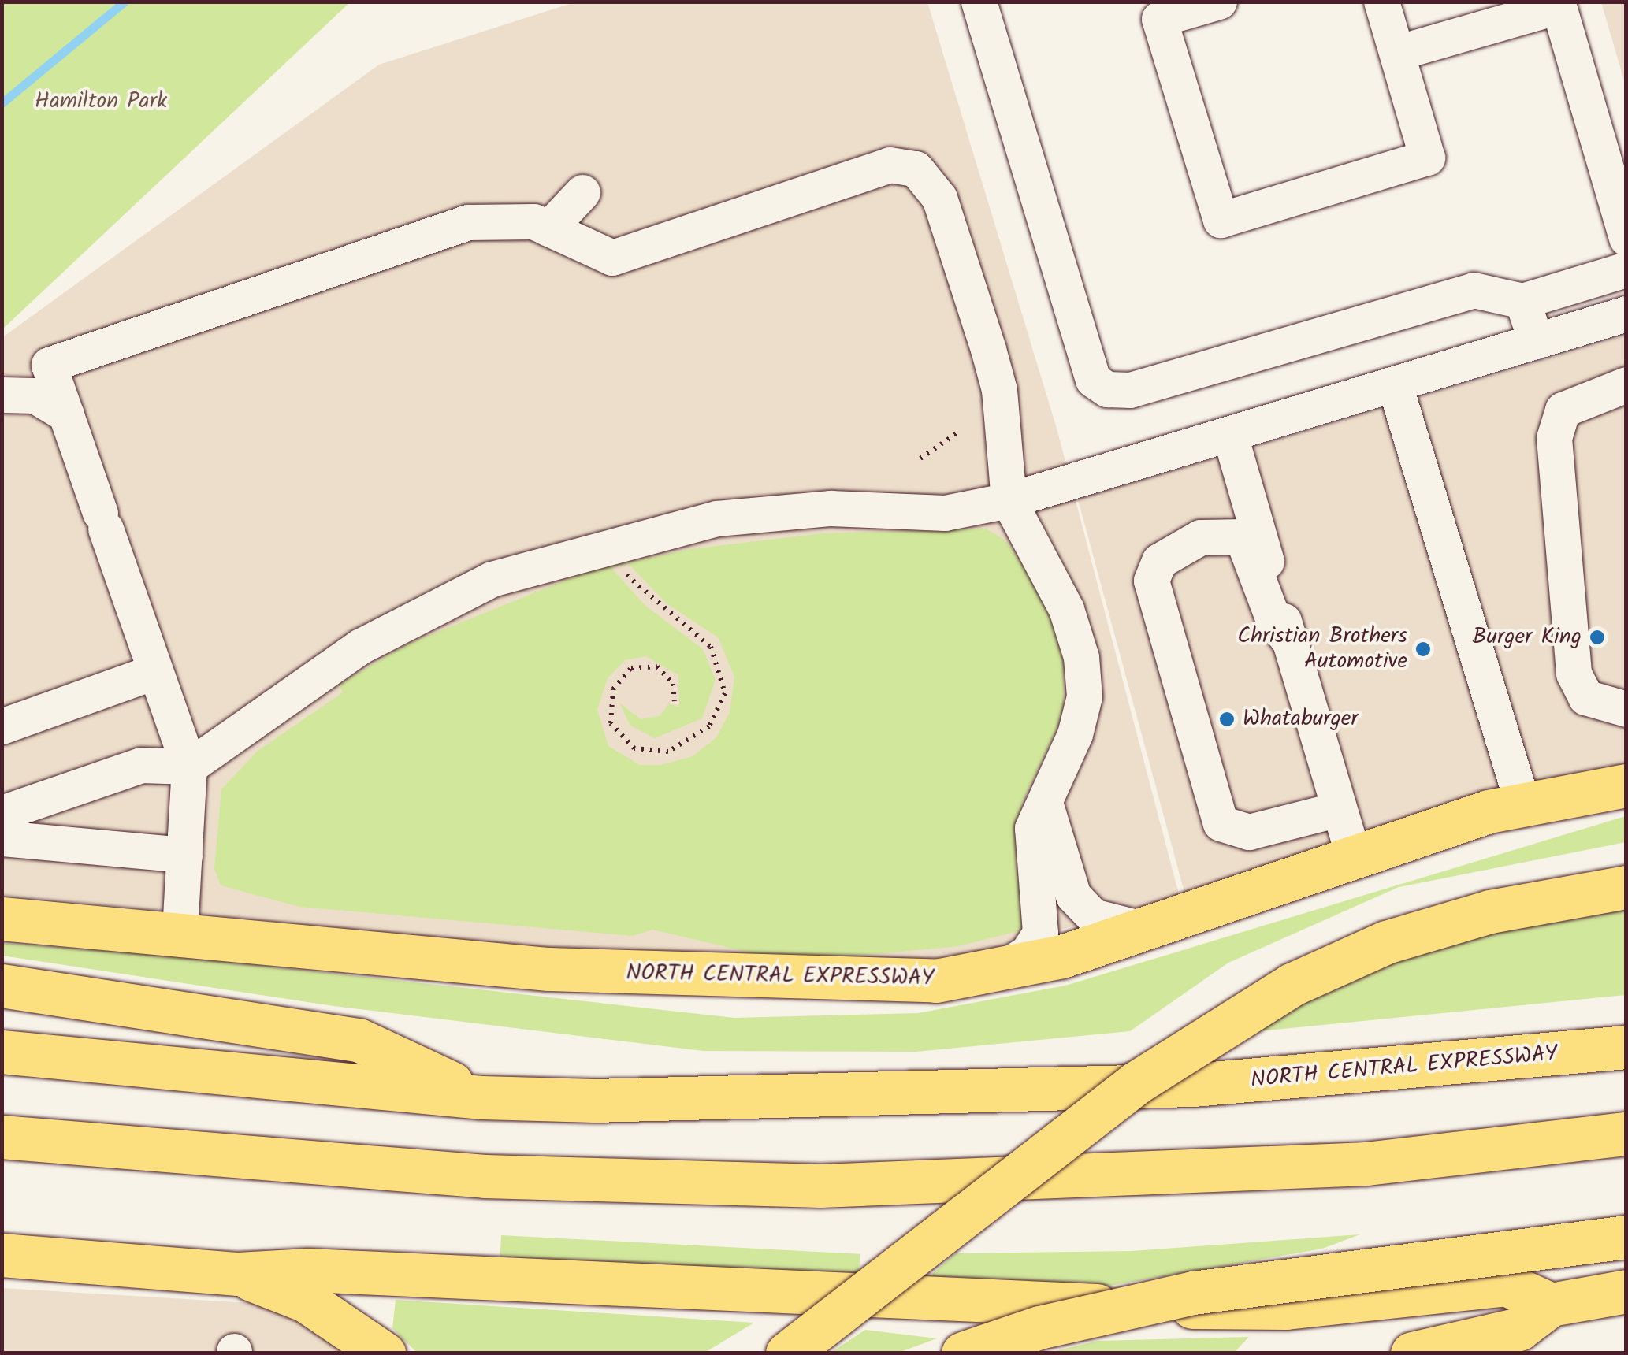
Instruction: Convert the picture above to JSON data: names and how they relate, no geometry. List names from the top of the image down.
{
  "streets": {
    "main road": ["NORTH CENTRAL EXPRESSWAY"]
  },
  "parks": ["Hamilton Park"],
  "places": ["Burger King", "Christian Brothers Automotive", "Whataburger"]
}
